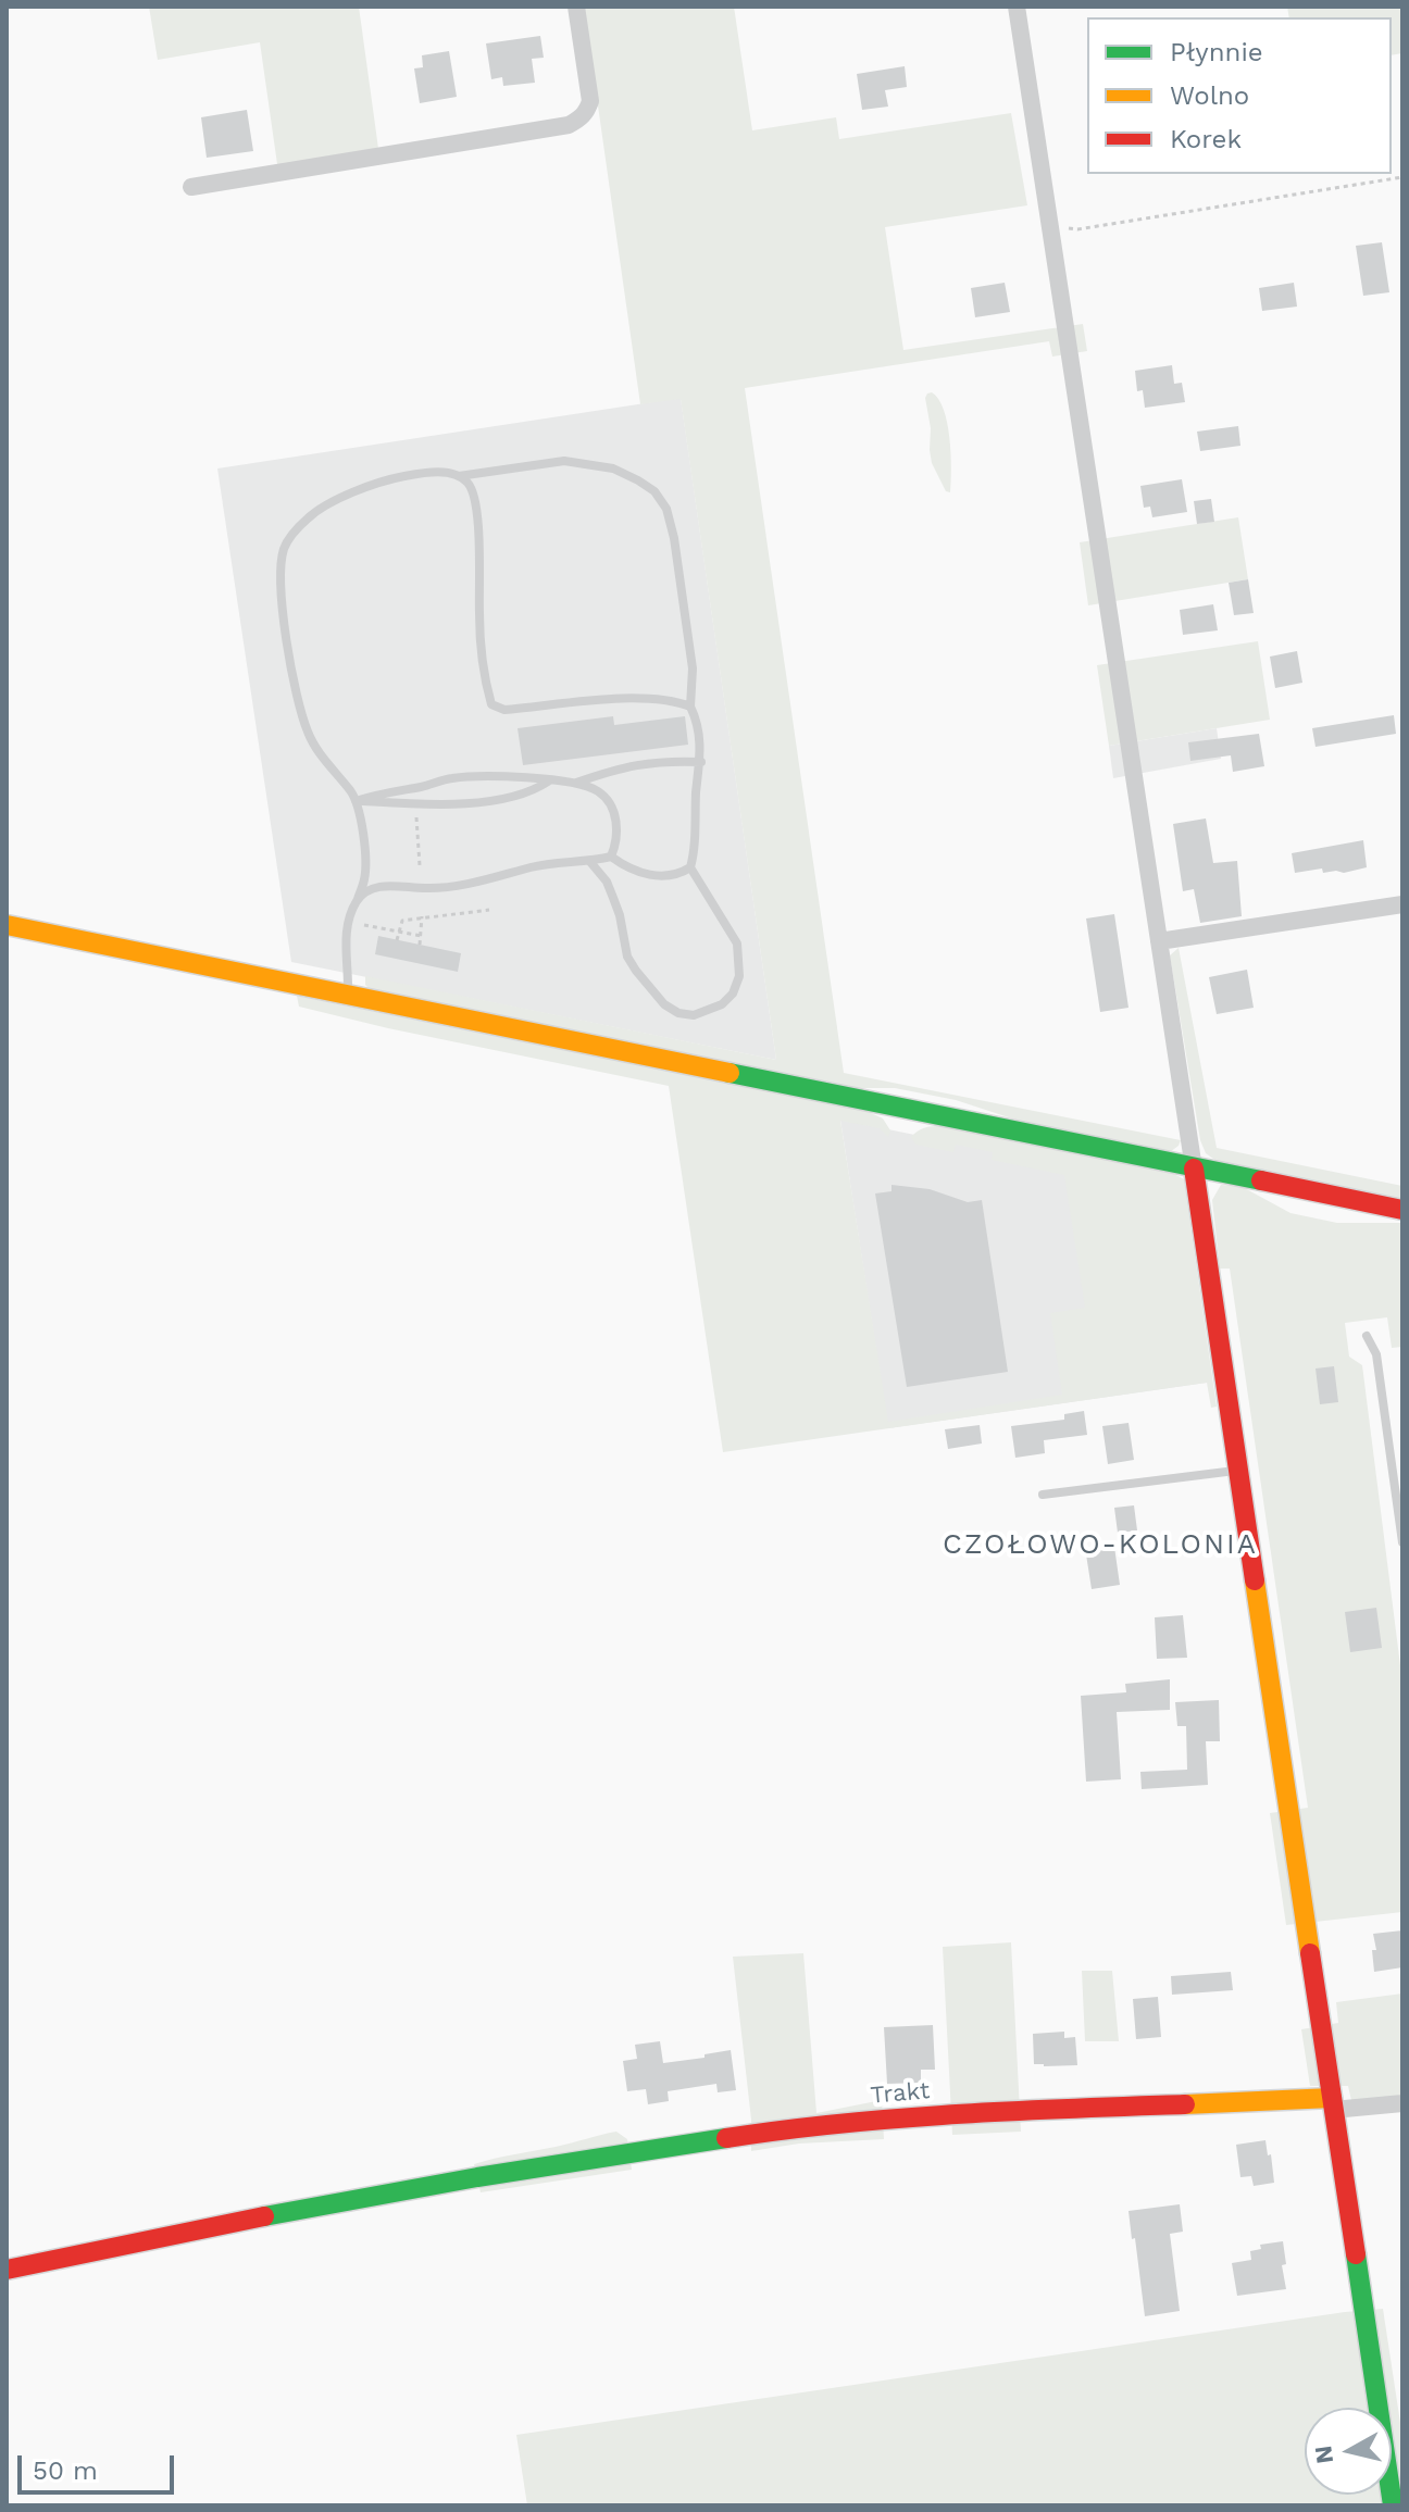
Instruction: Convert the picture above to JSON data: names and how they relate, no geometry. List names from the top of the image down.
{
  "streets": {
    "street": ["Trakt"]
  },
  "districts": ["CZOŁOWO-KOLONIA"],
  "legend": ["Płynnie", "Wolno", "Korek"],
  "scale_bar": "50 m",
  "north": "left"
}
